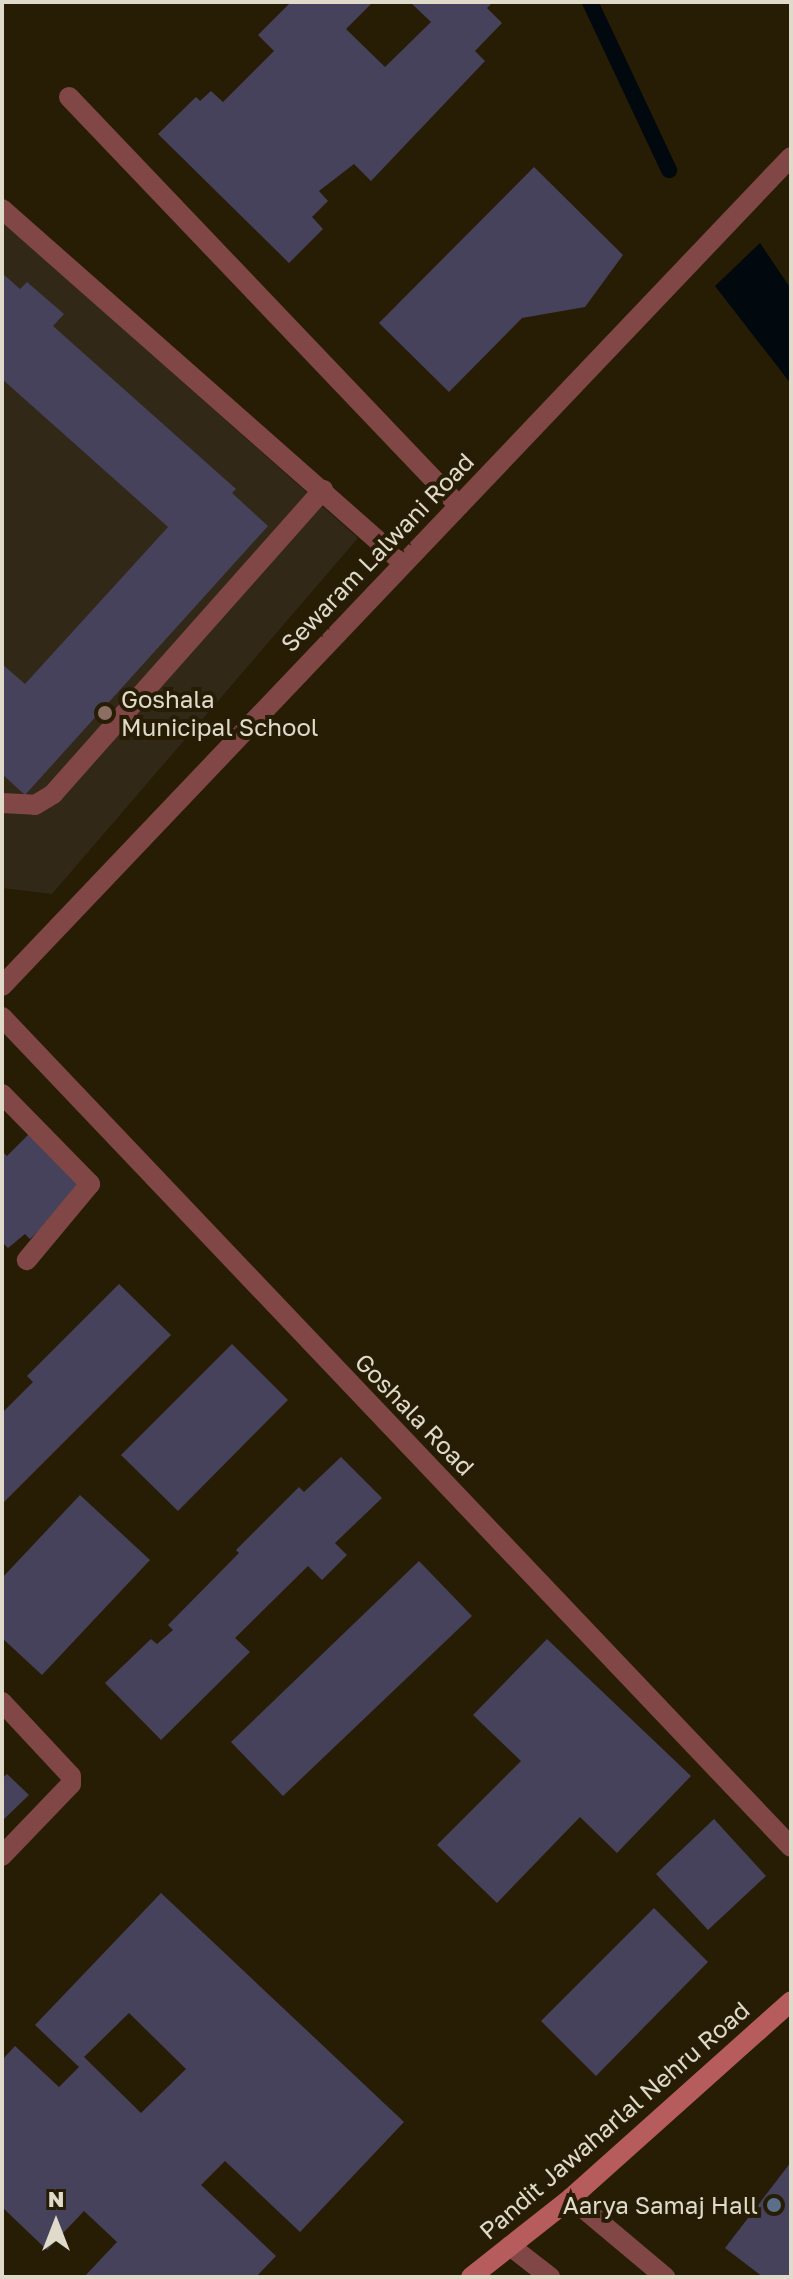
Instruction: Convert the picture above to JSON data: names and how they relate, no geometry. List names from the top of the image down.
{
  "streets": {
    "street": ["Sewaram Lalwani Road", "Goshala Road", "Pandit Jawaharlal Nehru Road"]
  },
  "places": ["Goshala Municipal School", "Aarya Samaj Hall"],
  "north": "top"
}
